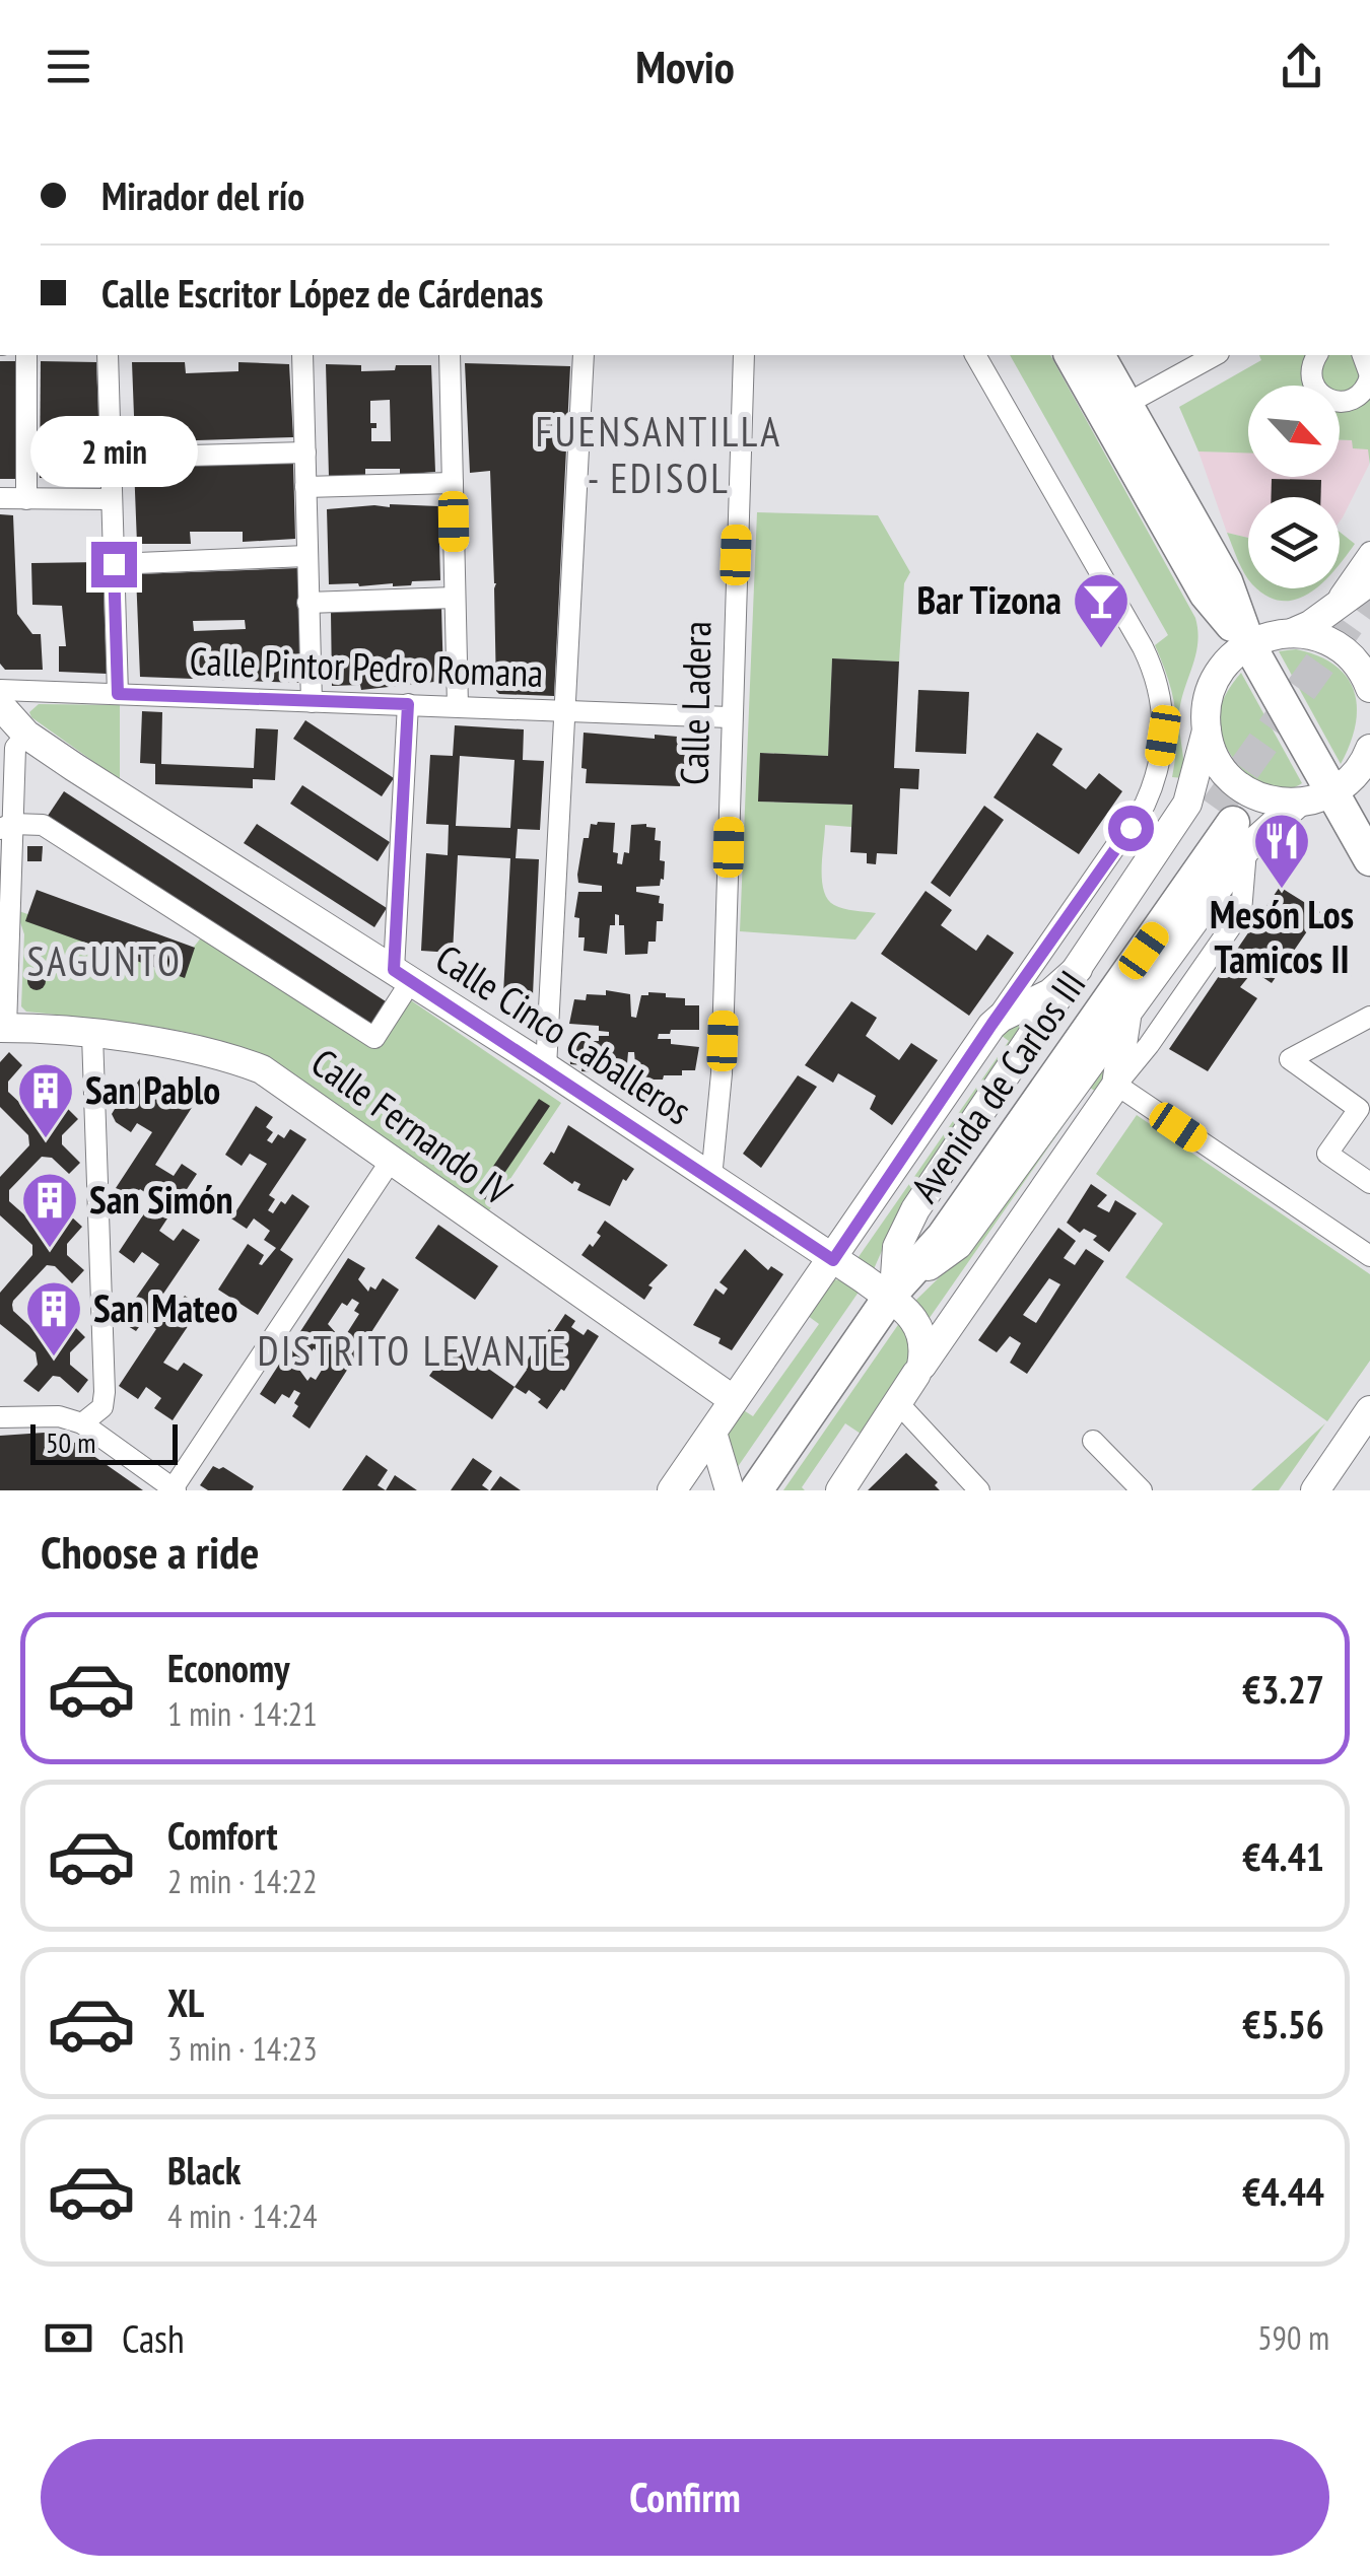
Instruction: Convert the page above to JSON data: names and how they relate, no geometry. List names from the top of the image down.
{
  "streets": {
    "main road": ["Avenida de Carlos III"],
    "street": [
      "Calle Pintor Pedro Romana",
      "Calle Ladera",
      "Calle Cinco Caballeros",
      "Calle Fernando IV"
    ]
  },
  "crossings": [
    ["Calle Pintor Pedro Romana", "Calle Ladera"],
    ["Calle Ladera", "Calle Cinco Caballeros"],
    ["Calle Cinco Caballeros", "Avenida de Carlos III"],
    ["Avenida de Carlos III", "Calle Fernando IV"]
  ],
  "districts": ["FUENSANTILLA - EDISOL", "SAGUNTO", "DISTRITO LEVANTE"],
  "places": {
    "bar": ["Bar Tizona"],
    "restaurant": ["Mesón Los Tamicos II"],
    "building": ["San Pablo", "San Simón", "San Mateo"]
  },
  "scale_bar": "50 m",
  "north": "bottom right",
  "page": {
    "header": "Movio",
    "banner": ["Mirador del río", "Calle Escritor López de Cárdenas"],
    "bubble": "2 min",
    "scale": "50 m",
    "heading": "Choose a ride",
    "list": [
      {
        "name": "Economy",
        "note": "1 min · 14:21",
        "value": "€3.27"
      },
      {
        "name": "Comfort",
        "note": "2 min · 14:22",
        "value": "€4.41"
      },
      {
        "name": "XL",
        "note": "3 min · 14:23",
        "value": "€5.56"
      },
      {
        "name": "Black",
        "note": "4 min · 14:24",
        "value": "€4.44"
      }
    ],
    "pay": ["Cash", "590 m"],
    "buttons": "Confirm"
  }
}
